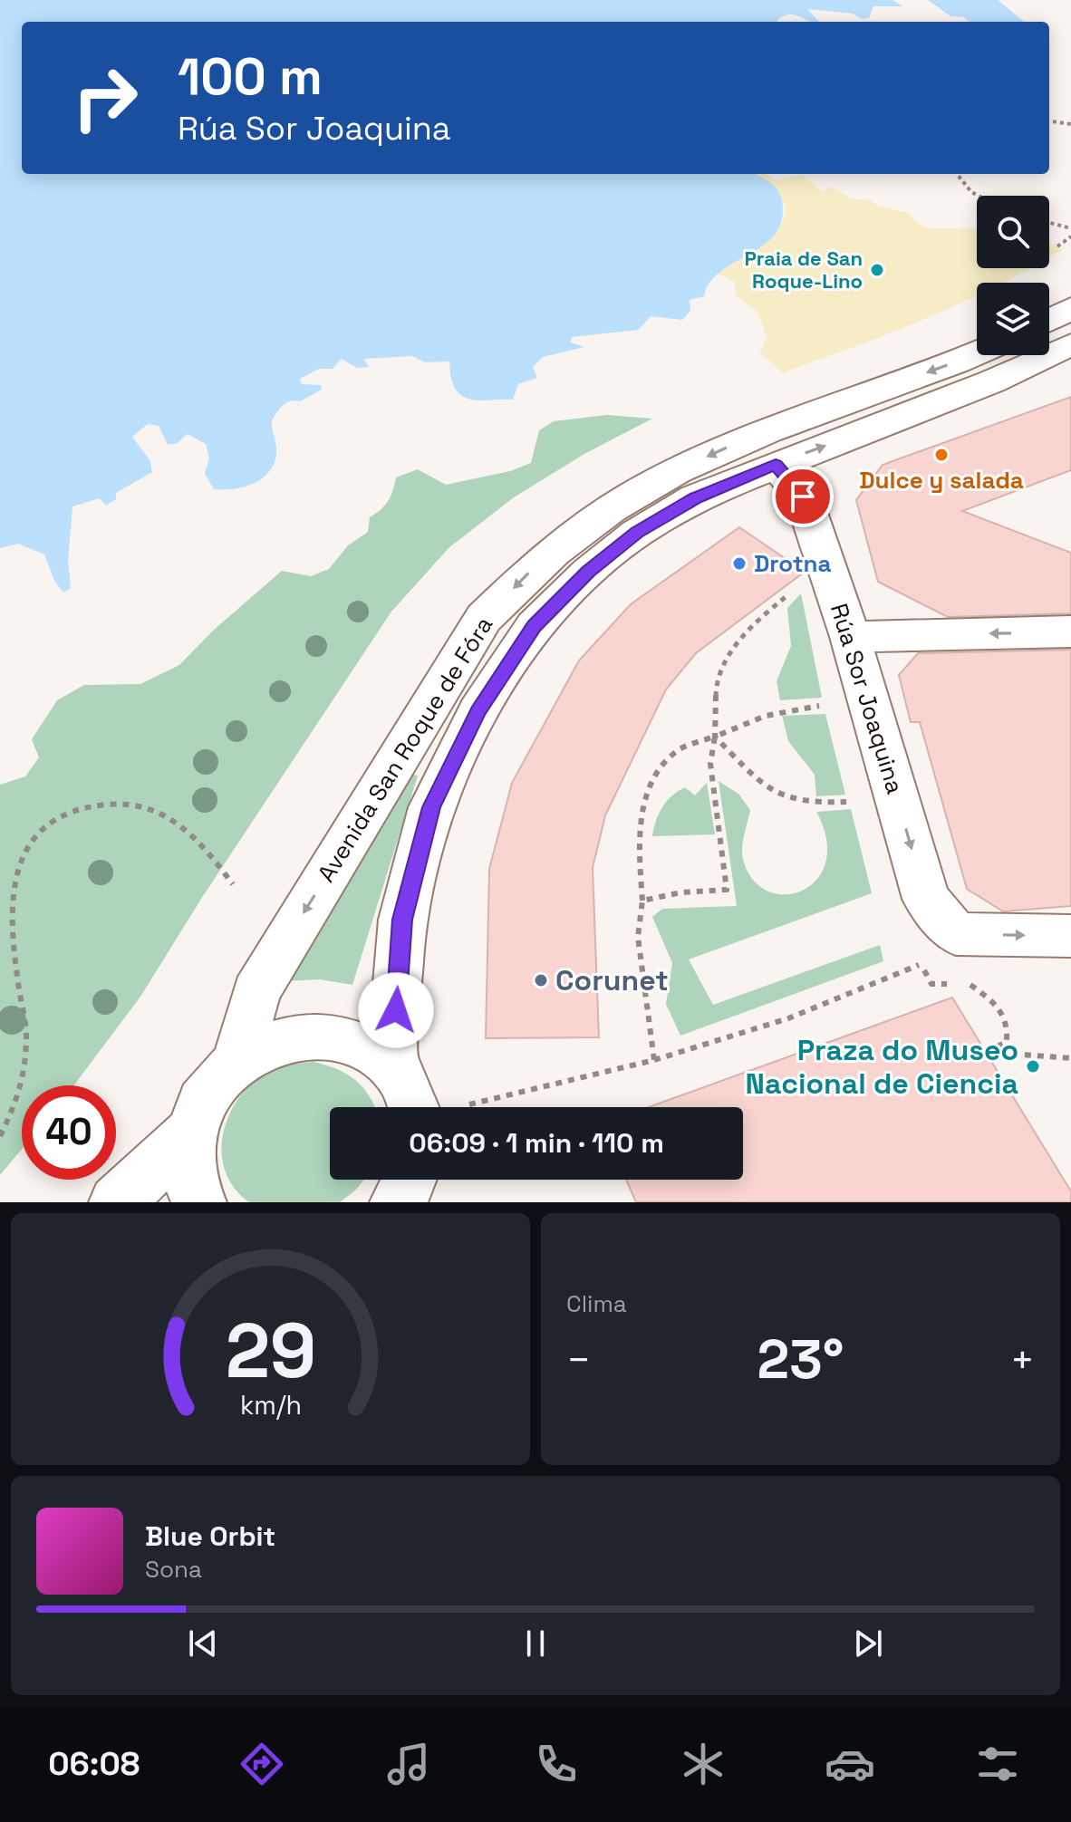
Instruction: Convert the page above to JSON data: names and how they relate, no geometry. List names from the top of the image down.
{
  "streets": {
    "street": ["Rúa Sor Joaquina", "Avenida San Roque de Fóra"]
  },
  "crossings": [
    ["Rúa Sor Joaquina", "Avenida San Roque de Fóra"]
  ],
  "one_way": ["Rúa Sor Joaquina"],
  "places": [
    "Praia de San Roque-Lino",
    "Dulce y salada",
    "Drotna",
    "Corunet",
    "Praza do Museo Nacional de Ciencia"
  ],
  "page": {
    "turn": ["100 m", "Rúa Sor Joaquina"],
    "limit": "40",
    "trip": "06:09 · 1 min · 110 m",
    "tile": "Clima",
    "heat": ["−", "23°", "+"],
    "song": ["Blue Orbit", "Sona"],
    "tabs": "06:08",
    "gauge": ["29", "km/h"]
  }
}
